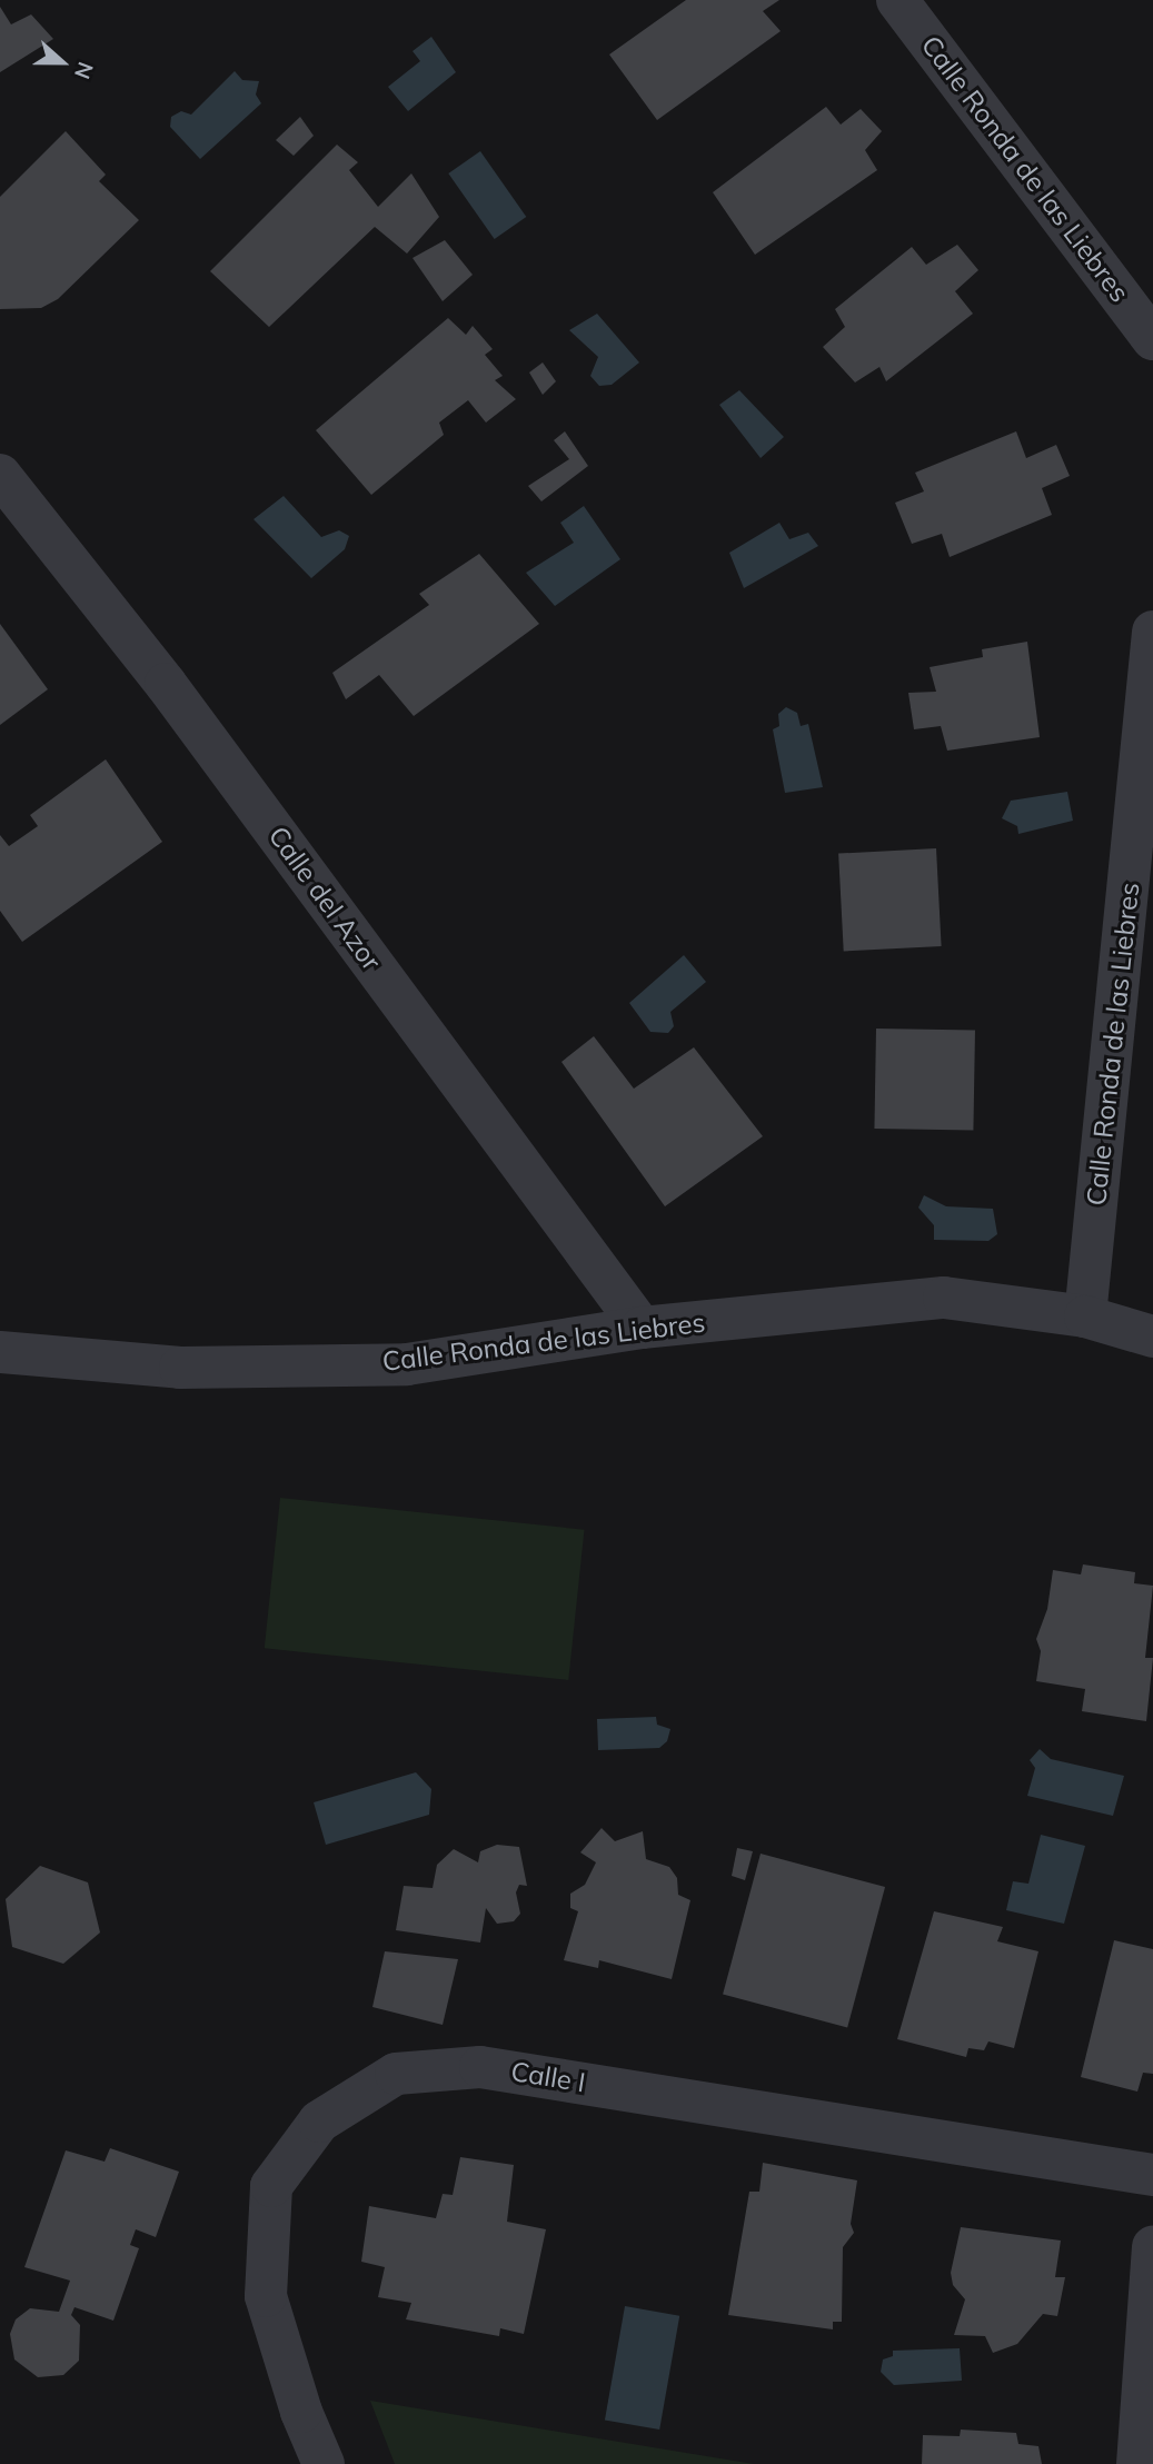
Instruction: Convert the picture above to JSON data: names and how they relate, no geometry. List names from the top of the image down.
{
  "streets": {
    "street": ["Calle Ronda de las Liebres", "Calle del Azor", "Calle I"]
  },
  "crossings": [
    ["Calle Ronda de las Liebres", "Calle del Azor"]
  ],
  "north": "right"
}
